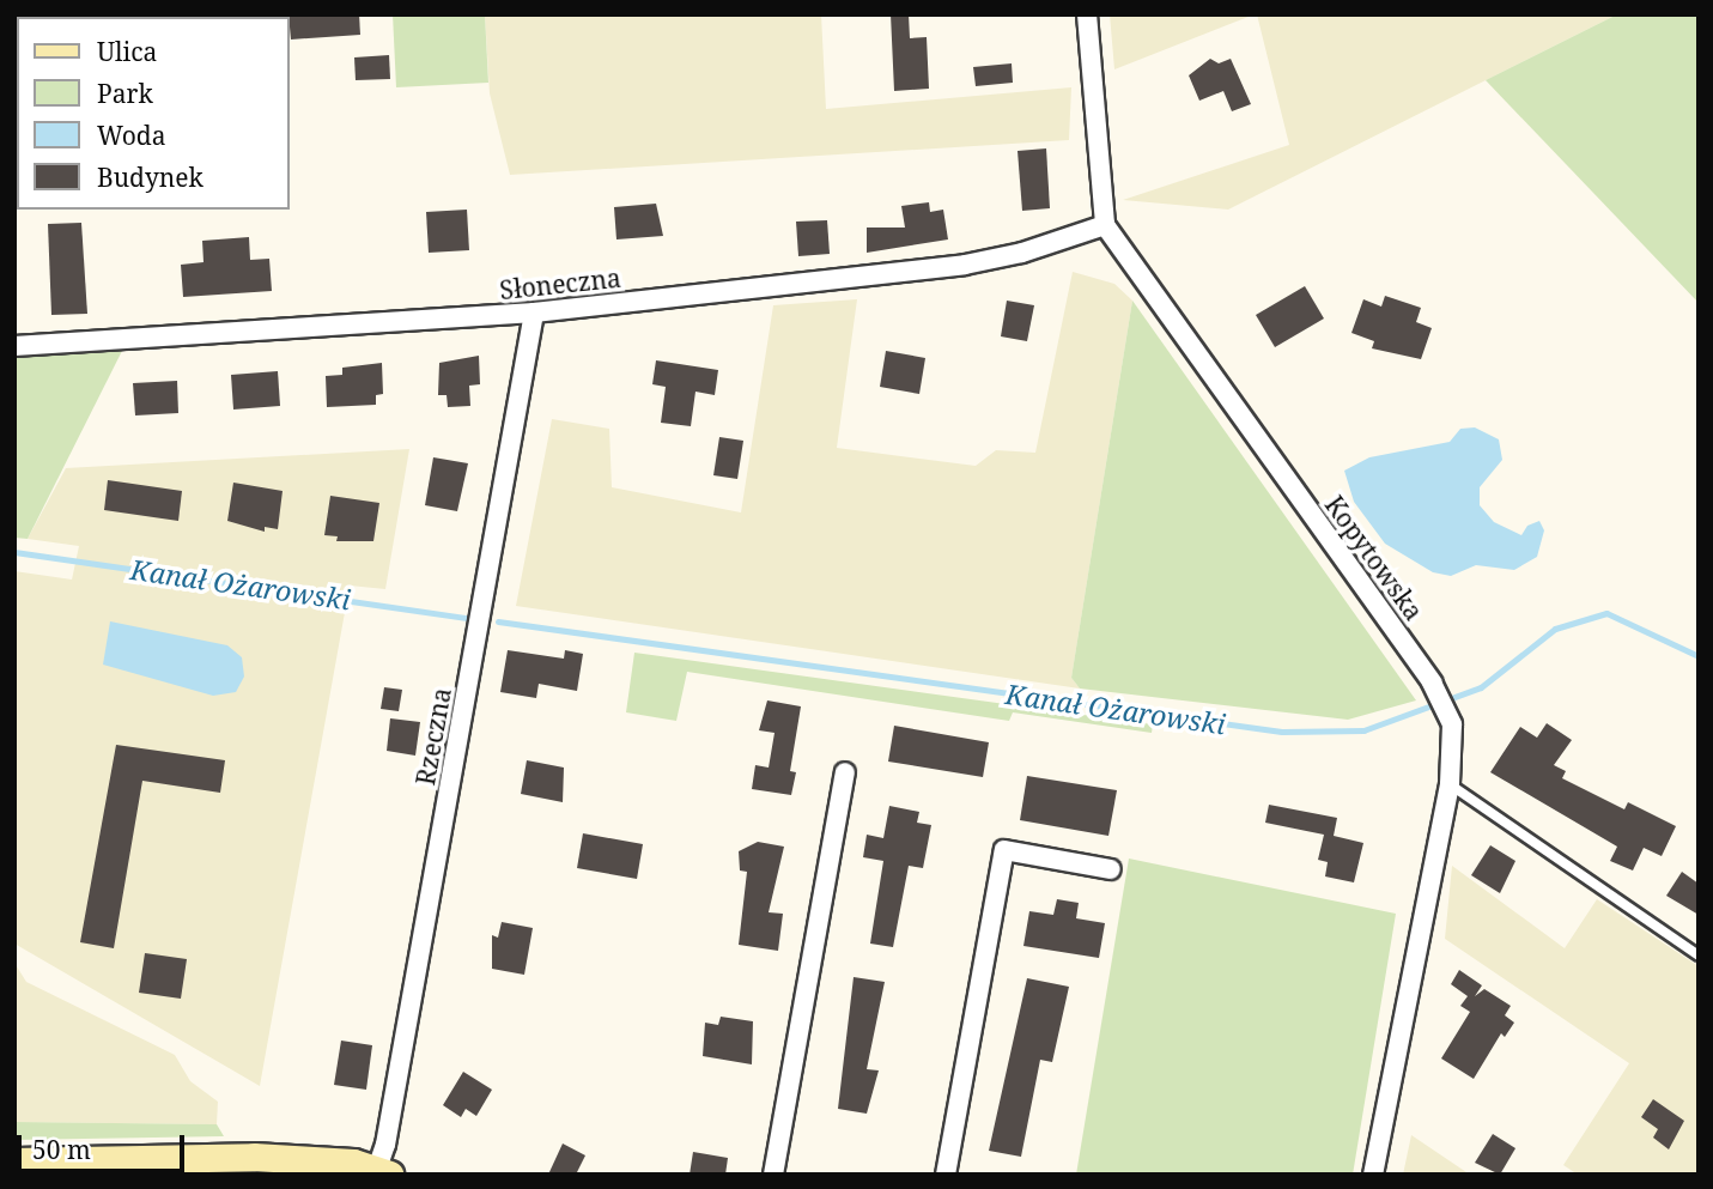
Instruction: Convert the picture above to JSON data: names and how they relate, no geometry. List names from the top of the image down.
{
  "streets": {
    "street": ["Słoneczna", "Kopytowska", "Rzeczna"]
  },
  "crossings": [
    ["Słoneczna", "Kopytowska"],
    ["Słoneczna", "Rzeczna"]
  ],
  "water": ["Kanał Ożarowski"],
  "legend": [
    "Ulica",
    "Park",
    "Woda",
    "Budynek"
  ],
  "scale_bar": "50 m"
}
